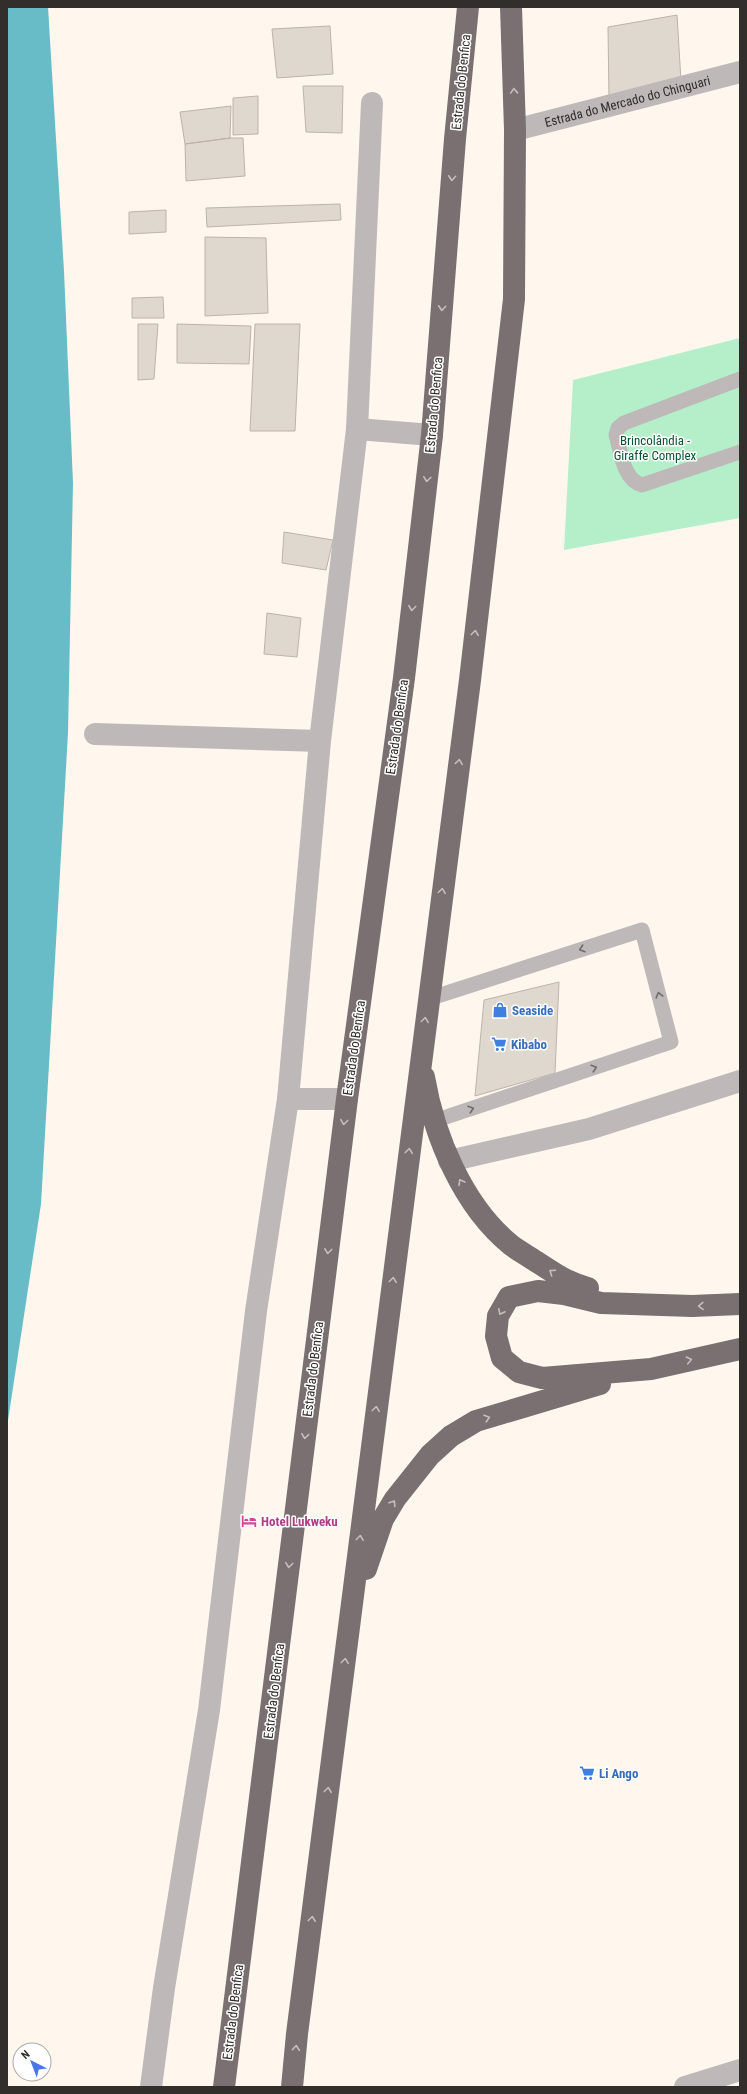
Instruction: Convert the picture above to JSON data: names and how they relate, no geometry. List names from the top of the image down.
{
  "streets": {
    "highway": ["Estrada do Benfica"],
    "street": ["Estrada do Mercado do Chinguari"]
  },
  "parks": ["Brincolândia - Giraffe Complex"],
  "places": {
    "shop": ["Seaside"],
    "supermarket": ["Kibabo", "Li Ango"],
    "hotel": ["Hotel Lukweku"]
  },
  "north": "top left"
}
